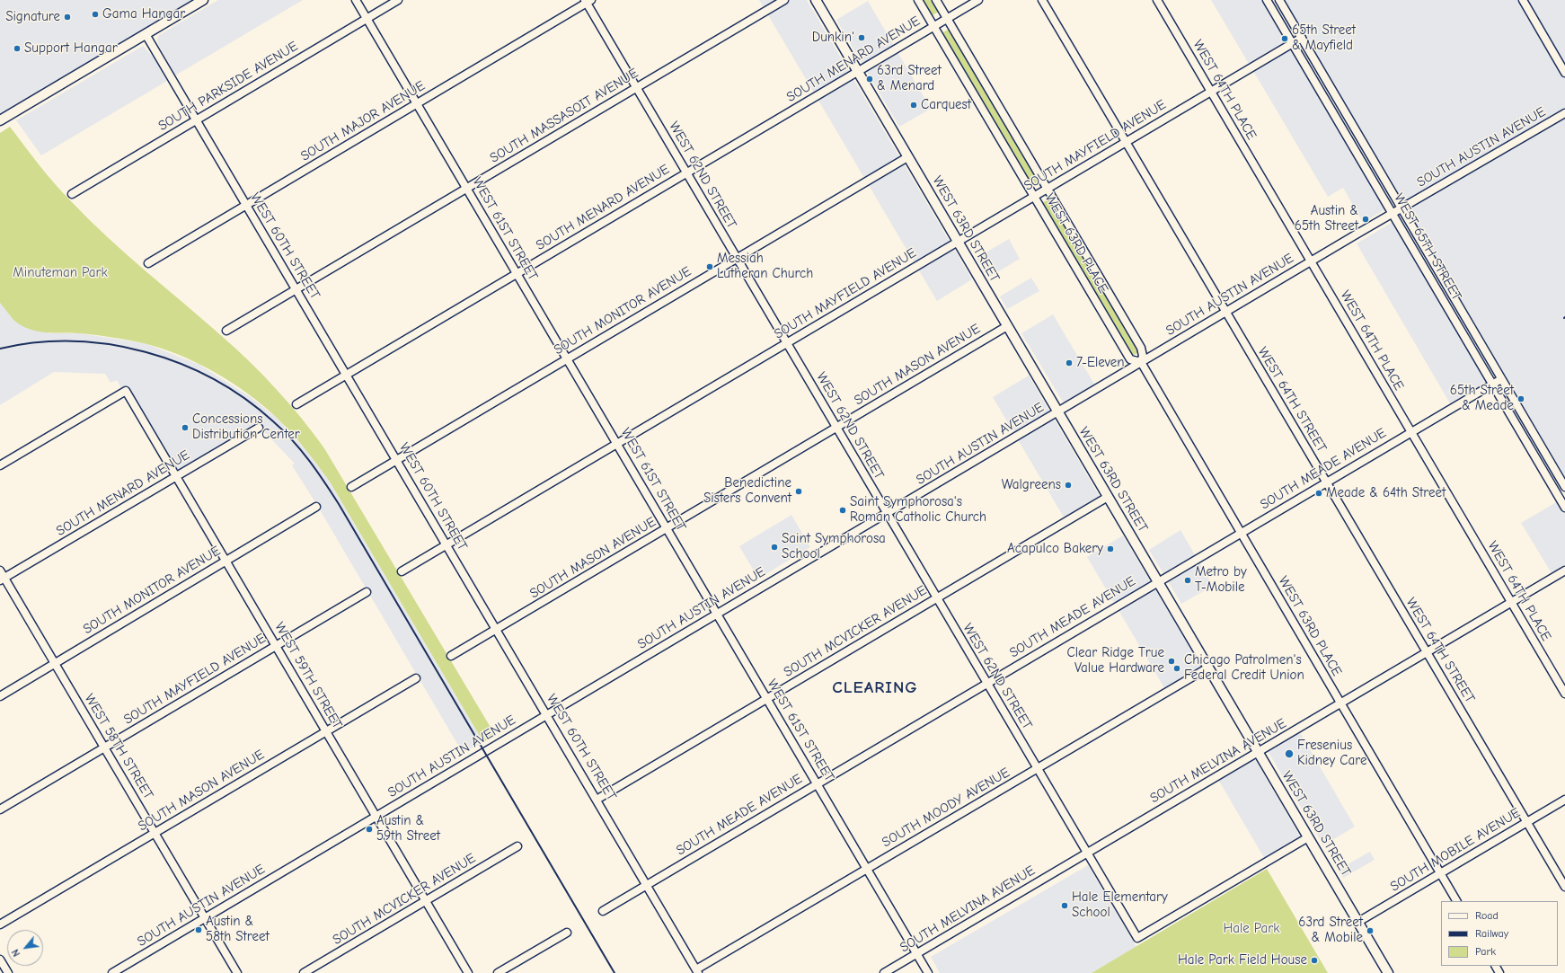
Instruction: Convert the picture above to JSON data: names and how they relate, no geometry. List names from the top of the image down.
{
  "streets": {
    "main road": ["WEST 63RD STREET"],
    "street": [
      "SOUTH MENARD AVENUE",
      "SOUTH PARKSIDE AVENUE",
      "WEST 64TH PLACE",
      "SOUTH MASSASOIT AVENUE",
      "SOUTH MAJOR AVENUE",
      "SOUTH MAYFIELD AVENUE",
      "SOUTH AUSTIN AVENUE",
      "WEST 62ND STREET",
      "WEST 61ST STREET",
      "WEST 63RD PLACE",
      "WEST 60TH STREET",
      "WEST 65TH STREET",
      "SOUTH MONITOR AVENUE",
      "SOUTH MASON AVENUE",
      "WEST 64TH STREET",
      "SOUTH MEADE AVENUE",
      "SOUTH MCVICKER AVENUE",
      "WEST 59TH STREET",
      "WEST 58TH STREET",
      "SOUTH MELVINA AVENUE",
      "SOUTH MOODY AVENUE",
      "SOUTH MOBILE AVENUE"
    ]
  },
  "crossings": [
    ["SOUTH MENARD AVENUE", "WEST 62ND STREET"],
    ["SOUTH MENARD AVENUE", "WEST 61ST STREET"],
    ["SOUTH MENARD AVENUE", "WEST 63RD STREET"],
    ["SOUTH MENARD AVENUE", "WEST 63RD PLACE"],
    ["SOUTH MENARD AVENUE", "WEST 60TH STREET"],
    ["SOUTH MENARD AVENUE", "WEST 59TH STREET"],
    ["SOUTH MENARD AVENUE", "WEST 58TH STREET"],
    ["SOUTH PARKSIDE AVENUE", "WEST 61ST STREET"],
    ["SOUTH PARKSIDE AVENUE", "WEST 60TH STREET"],
    ["WEST 64TH PLACE", "SOUTH MAYFIELD AVENUE"],
    ["WEST 64TH PLACE", "SOUTH AUSTIN AVENUE"],
    ["WEST 64TH PLACE", "SOUTH MEADE AVENUE"],
    ["WEST 64TH PLACE", "SOUTH MELVINA AVENUE"],
    ["SOUTH MASSASOIT AVENUE", "WEST 62ND STREET"],
    ["SOUTH MASSASOIT AVENUE", "WEST 61ST STREET"],
    ["SOUTH MASSASOIT AVENUE", "WEST 60TH STREET"],
    ["SOUTH MAJOR AVENUE", "WEST 62ND STREET"],
    ["SOUTH MAJOR AVENUE", "WEST 61ST STREET"],
    ["SOUTH MAJOR AVENUE", "WEST 60TH STREET"],
    ["SOUTH MAYFIELD AVENUE", "WEST 62ND STREET"],
    ["SOUTH MAYFIELD AVENUE", "WEST 61ST STREET"],
    ["SOUTH MAYFIELD AVENUE", "WEST 63RD STREET"],
    ["SOUTH MAYFIELD AVENUE", "WEST 63RD PLACE"],
    ["SOUTH MAYFIELD AVENUE", "WEST 60TH STREET"],
    ["SOUTH MAYFIELD AVENUE", "WEST 65TH STREET"],
    ["SOUTH MAYFIELD AVENUE", "WEST 64TH STREET"],
    ["SOUTH MAYFIELD AVENUE", "WEST 59TH STREET"],
    ["SOUTH MAYFIELD AVENUE", "WEST 58TH STREET"],
    ["SOUTH AUSTIN AVENUE", "WEST 62ND STREET"],
    ["SOUTH AUSTIN AVENUE", "WEST 61ST STREET"],
    ["SOUTH AUSTIN AVENUE", "WEST 63RD STREET"],
    ["SOUTH AUSTIN AVENUE", "WEST 63RD PLACE"],
    ["SOUTH AUSTIN AVENUE", "WEST 60TH STREET"],
    ["SOUTH AUSTIN AVENUE", "WEST 65TH STREET"],
    ["SOUTH AUSTIN AVENUE", "WEST 64TH STREET"],
    ["SOUTH AUSTIN AVENUE", "WEST 59TH STREET"],
    ["SOUTH AUSTIN AVENUE", "WEST 58TH STREET"],
    ["WEST 62ND STREET", "WEST 63RD STREET"],
    ["WEST 62ND STREET", "SOUTH MONITOR AVENUE"],
    ["WEST 62ND STREET", "SOUTH MASON AVENUE"],
    ["WEST 62ND STREET", "SOUTH MEADE AVENUE"],
    ["WEST 62ND STREET", "SOUTH MCVICKER AVENUE"],
    ["WEST 62ND STREET", "SOUTH MELVINA AVENUE"],
    ["WEST 62ND STREET", "SOUTH MOODY AVENUE"],
    ["WEST 61ST STREET", "SOUTH MONITOR AVENUE"],
    ["WEST 61ST STREET", "SOUTH MASON AVENUE"],
    ["WEST 61ST STREET", "SOUTH MEADE AVENUE"],
    ["WEST 61ST STREET", "SOUTH MCVICKER AVENUE"],
    ["WEST 61ST STREET", "SOUTH MELVINA AVENUE"],
    ["WEST 61ST STREET", "SOUTH MOODY AVENUE"],
    ["WEST 63RD STREET", "SOUTH MONITOR AVENUE"],
    ["WEST 63RD STREET", "SOUTH MASON AVENUE"],
    ["WEST 63RD STREET", "SOUTH MEADE AVENUE"],
    ["WEST 63RD STREET", "SOUTH MCVICKER AVENUE"],
    ["WEST 63RD STREET", "SOUTH MELVINA AVENUE"],
    ["WEST 63RD STREET", "SOUTH MOODY AVENUE"],
    ["WEST 63RD STREET", "SOUTH MOBILE AVENUE"],
    ["WEST 63RD PLACE", "SOUTH MEADE AVENUE"],
    ["WEST 63RD PLACE", "SOUTH MELVINA AVENUE"],
    ["WEST 63RD PLACE", "SOUTH MOBILE AVENUE"],
    ["WEST 60TH STREET", "SOUTH MONITOR AVENUE"],
    ["WEST 60TH STREET", "SOUTH MASON AVENUE"],
    ["WEST 60TH STREET", "SOUTH MEADE AVENUE"],
    ["WEST 60TH STREET", "SOUTH MCVICKER AVENUE"],
    ["WEST 60TH STREET", "SOUTH MOODY AVENUE"],
    ["WEST 65TH STREET", "SOUTH MEADE AVENUE"],
    ["SOUTH MONITOR AVENUE", "WEST 59TH STREET"],
    ["SOUTH MONITOR AVENUE", "WEST 58TH STREET"],
    ["SOUTH MASON AVENUE", "WEST 59TH STREET"],
    ["SOUTH MASON AVENUE", "WEST 58TH STREET"],
    ["WEST 64TH STREET", "SOUTH MEADE AVENUE"],
    ["WEST 64TH STREET", "SOUTH MELVINA AVENUE"],
    ["WEST 64TH STREET", "SOUTH MOBILE AVENUE"],
    ["SOUTH MCVICKER AVENUE", "WEST 59TH STREET"]
  ],
  "districts": ["CLEARING"],
  "parks": ["Minuteman Park", "Hale Park"],
  "places": [
    "Gama Hangar",
    "Signature",
    "Dunkin'",
    "65th Street & Mayfield",
    "Support Hangar",
    "63rd Street & Menard",
    "Carquest",
    "Austin & 65th Street",
    "Messiah Lutheran Church",
    "7-Eleven",
    "65th Street & Meade",
    "Concessions Distribution Center",
    "Walgreens",
    "Benedictine Sisters Convent",
    "Meade & 64th Street",
    "Saint Symphorosa's Roman Catholic Church",
    "Saint Symphorosa School",
    "Acapulco Bakery",
    "Metro by T-Mobile",
    "Clear Ridge True Value Hardware",
    "Chicago Patrolmen's Federal Credit Union",
    "Fresenius Kidney Care",
    "Austin & 59th Street",
    "Hale Elementary School",
    "Austin & 58th Street",
    "63rd Street & Mobile",
    "Hale Park Field House"
  ],
  "legend": ["Road", "Railway", "Park"],
  "north": "bottom left"
}
